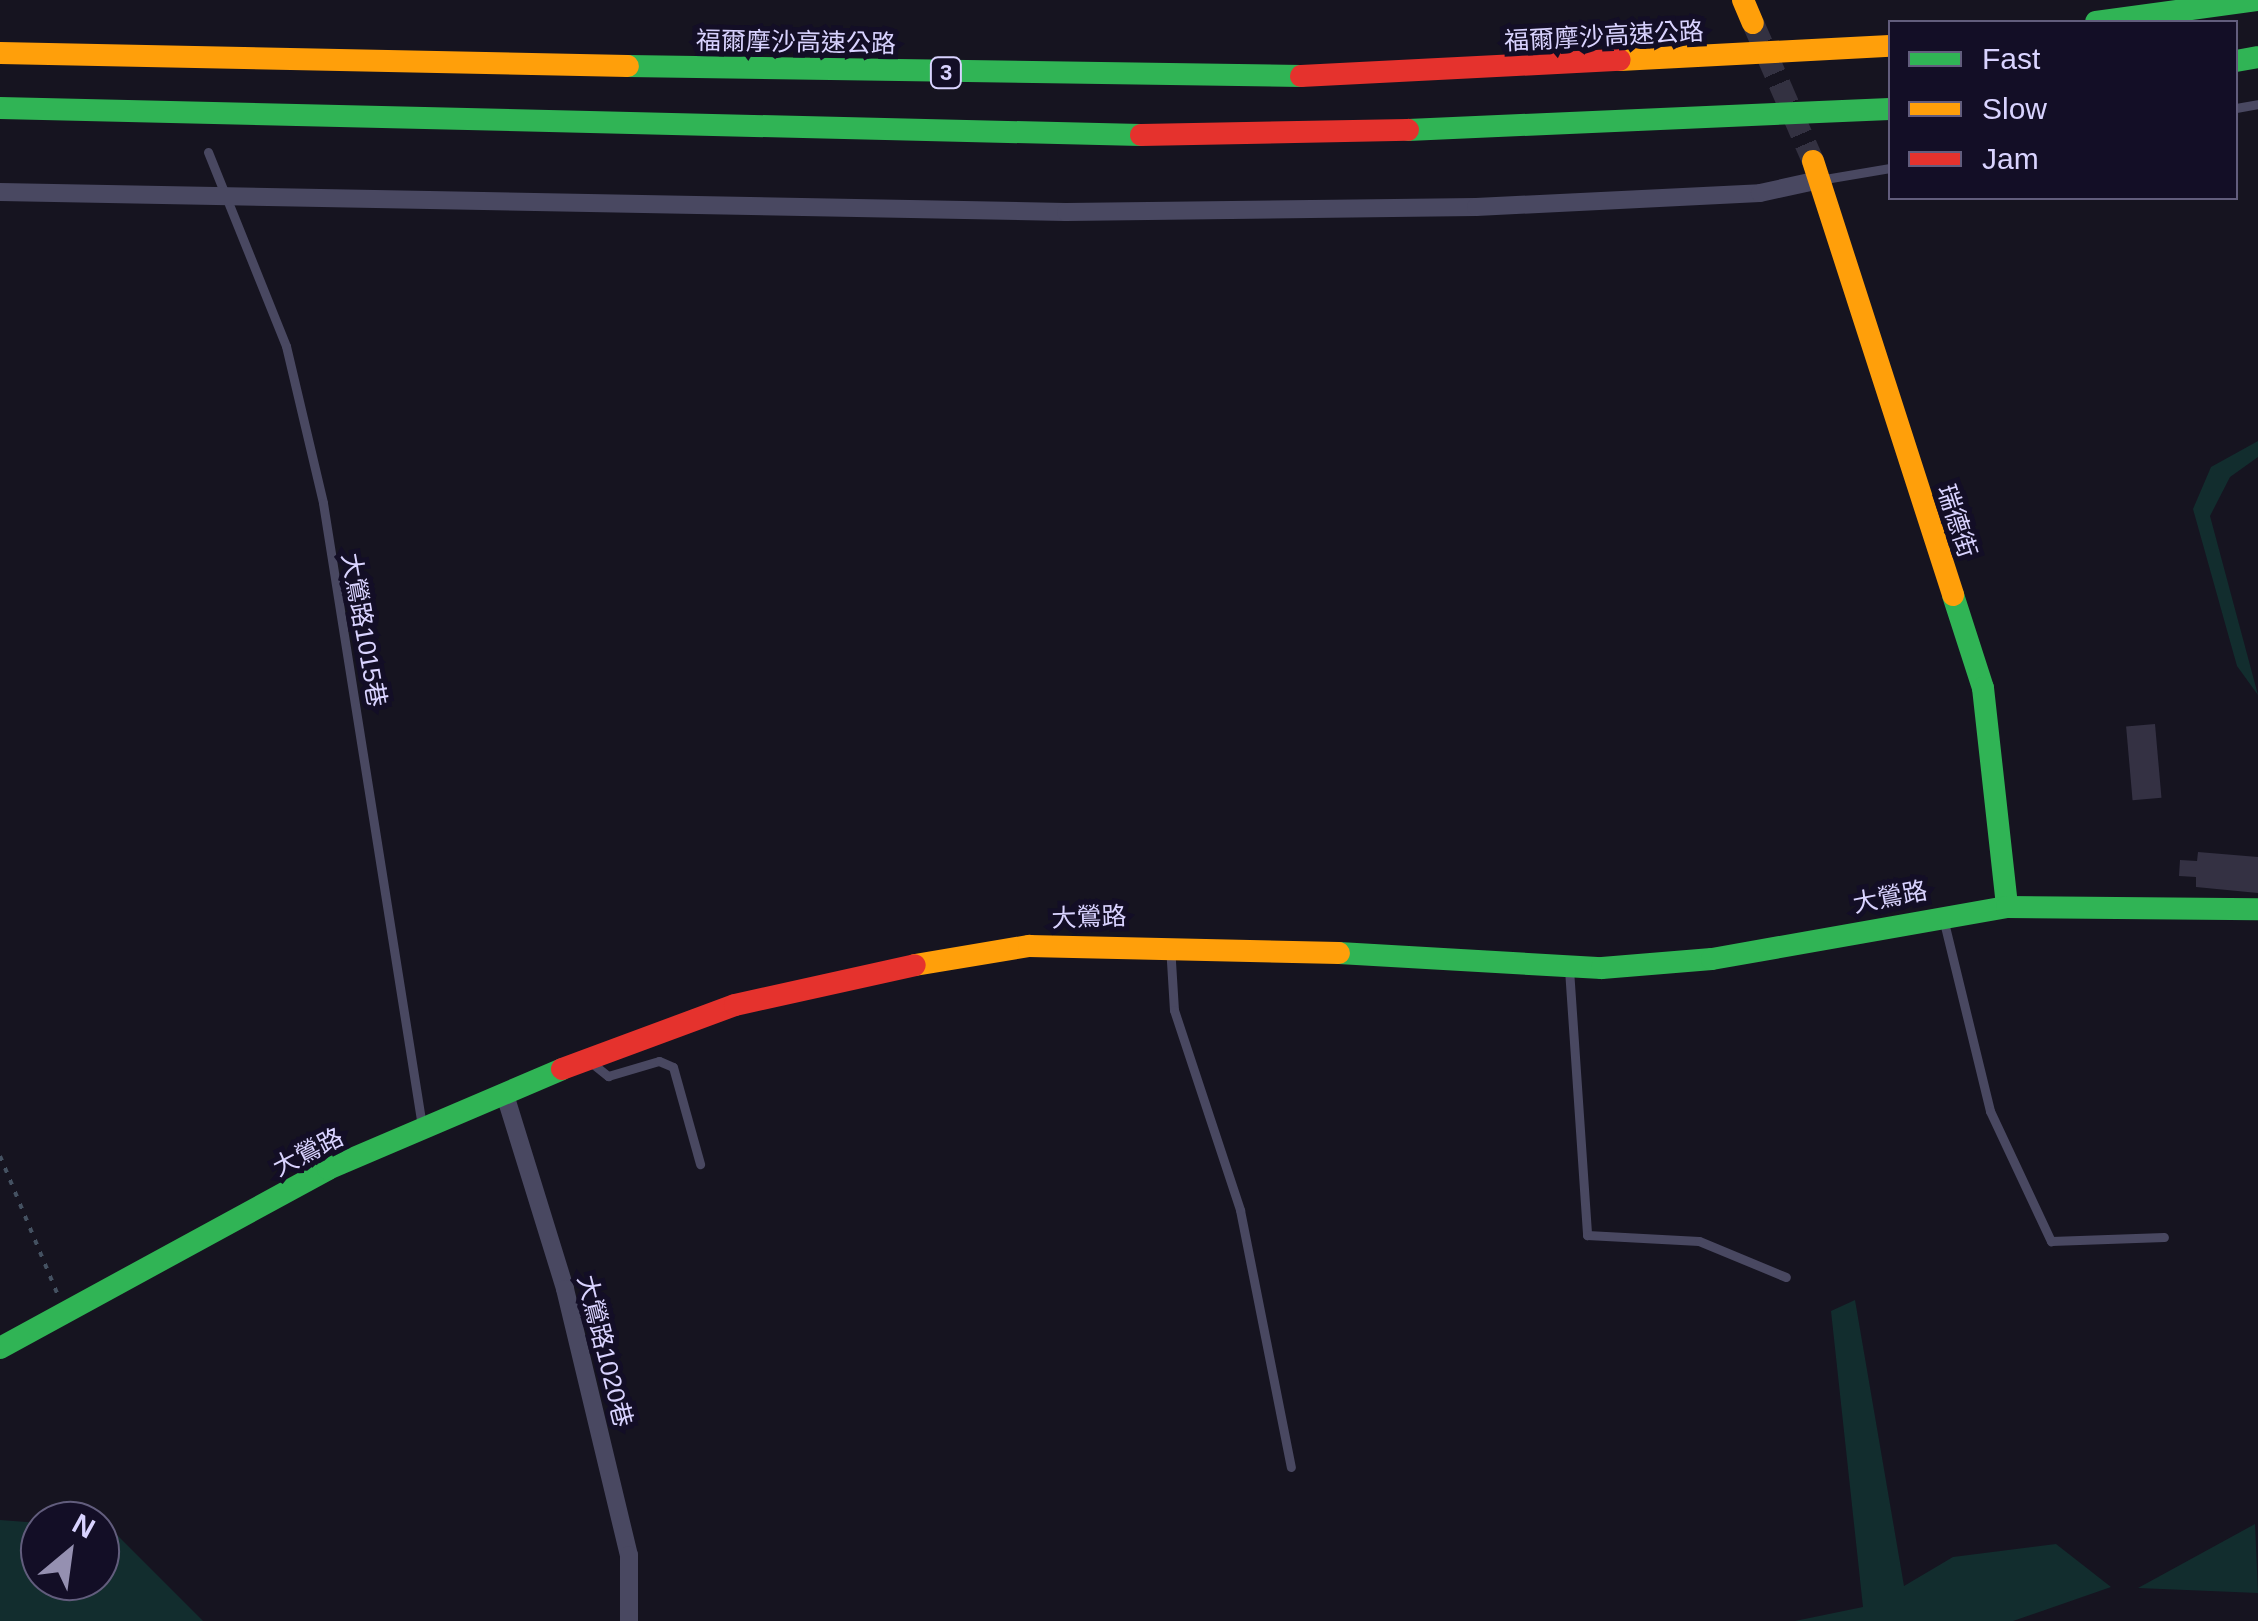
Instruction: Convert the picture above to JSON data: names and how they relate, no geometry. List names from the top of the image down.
{
  "streets": {
    "main road": [
      "福爾摩沙高速公路",
      "3",
      "瑞德街",
      "大鶯路"
    ],
    "street": ["大鶯路1020巷"],
    "lane": ["大鶯路1015巷"]
  },
  "crossings": [
    ["瑞德街", "大鶯路"],
    ["大鶯路1015巷", "大鶯路"],
    ["大鶯路", "大鶯路1020巷"]
  ],
  "legend": ["Fast", "Slow", "Jam"],
  "north": "top right"
}
